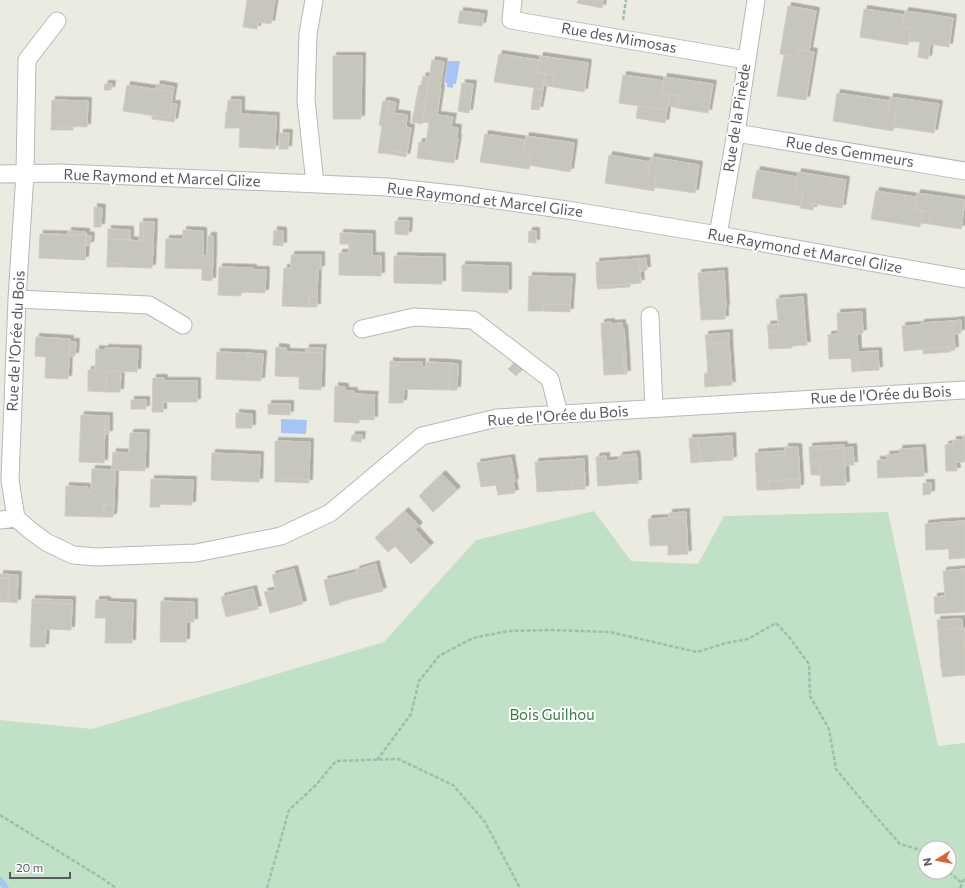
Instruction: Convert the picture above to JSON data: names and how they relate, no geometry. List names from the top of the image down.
{
  "streets": {
    "street": [
      "Rue des Mimosas",
      "Rue de la Pinède",
      "Rue des Gemmeurs",
      "Rue Raymond et Marcel Glize",
      "Rue de l'Orée du Bois"
    ]
  },
  "crossings": [
    ["Rue des Mimosas", "Rue de la Pinède"],
    ["Rue de la Pinède", "Rue des Gemmeurs"],
    ["Rue de la Pinède", "Rue Raymond et Marcel Glize"],
    ["Rue Raymond et Marcel Glize", "Rue de l'Orée du Bois"]
  ],
  "parks": ["Bois Guilhou"],
  "scale_bar": "20 m",
  "north": "left"
}
